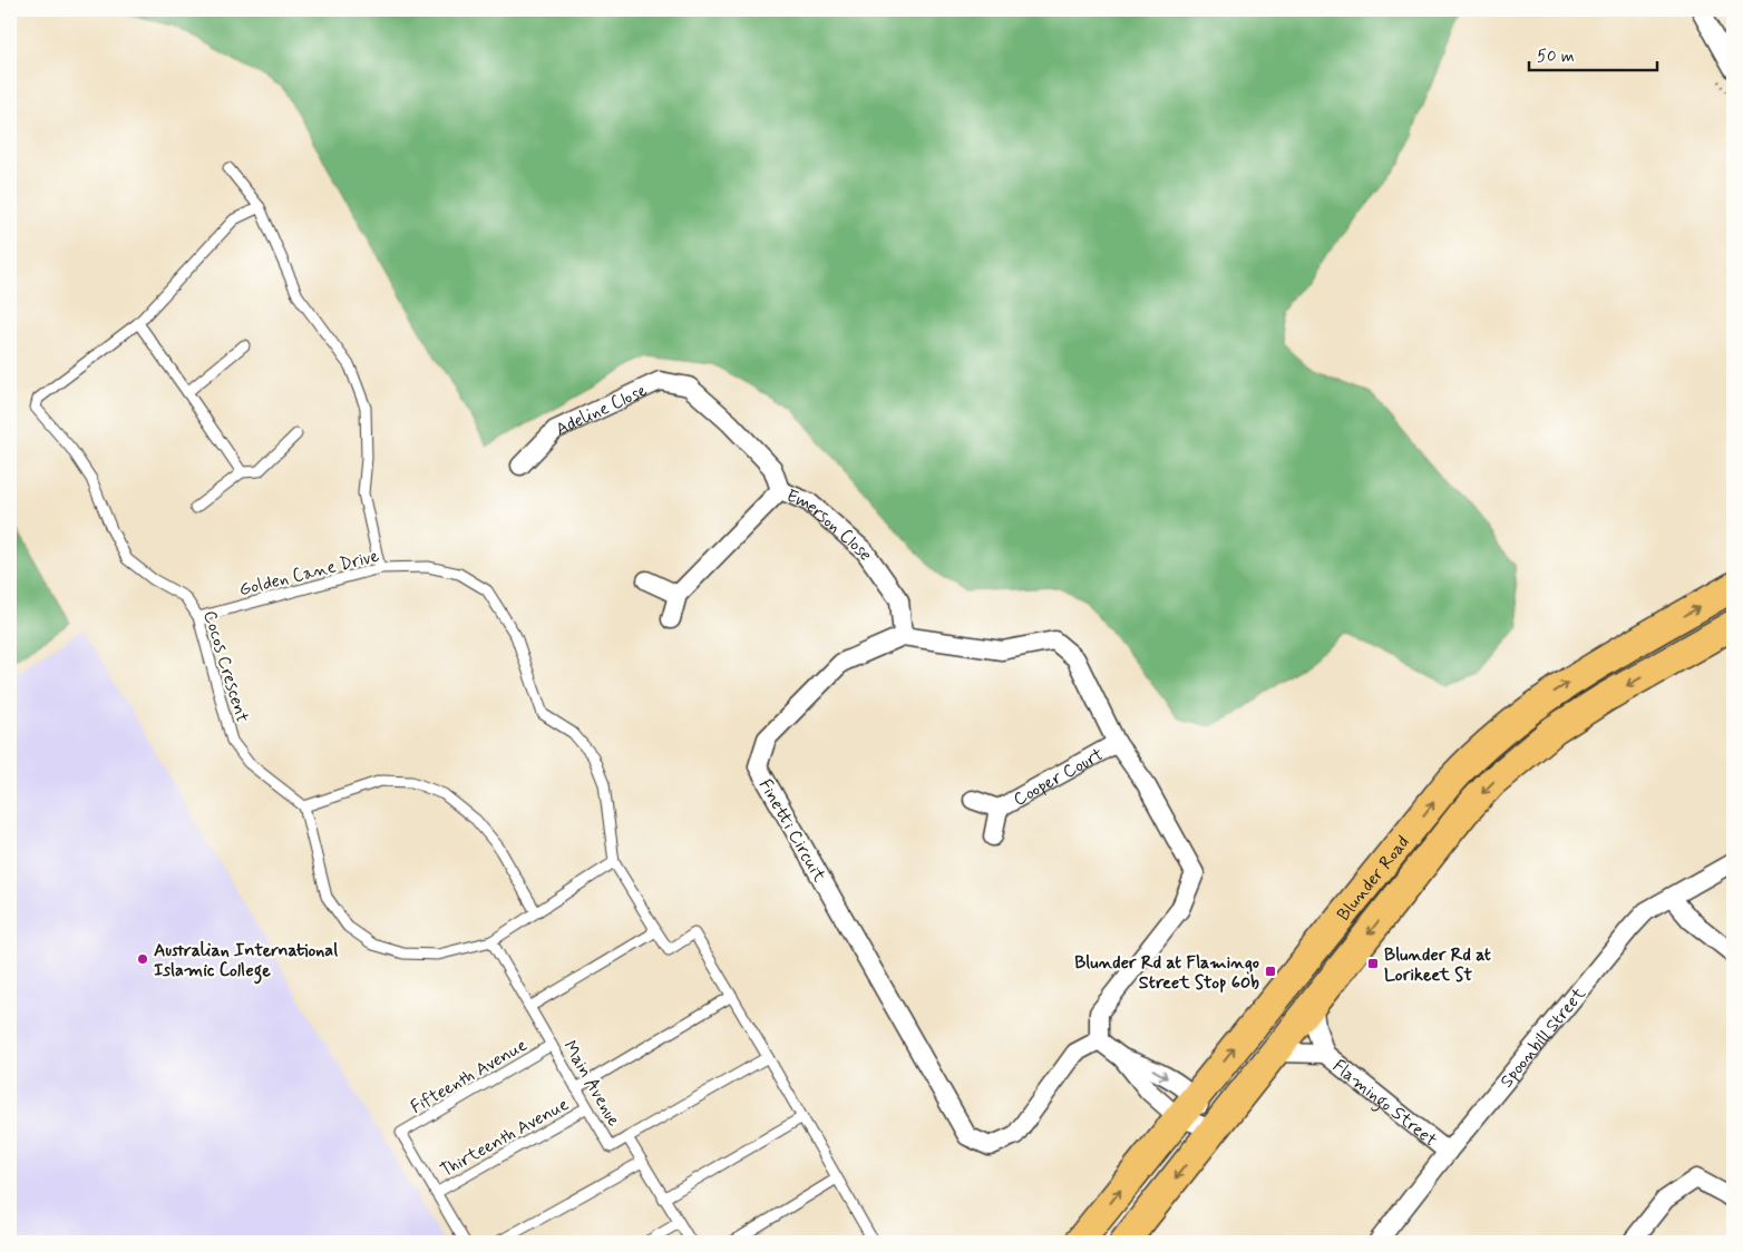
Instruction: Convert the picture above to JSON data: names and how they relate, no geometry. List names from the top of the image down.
{
  "streets": {
    "main road": ["Blunder Road"],
    "street": [
      "Adeline Close",
      "Emerson Close",
      "Cooper Court",
      "Finetti Circuit",
      "Spoonbill Street",
      "Flamingo Street"
    ],
    "lane": [
      "Golden Cane Drive",
      "Cocos Crescent",
      "Fifteenth Avenue",
      "Main Avenue",
      "Thirteenth Avenue"
    ]
  },
  "crossings": [
    ["Adeline Close", "Emerson Close"],
    ["Emerson Close", "Finetti Circuit"],
    ["Golden Cane Drive", "Cocos Crescent"],
    ["Blunder Road", "Flamingo Street"],
    ["Spoonbill Street", "Flamingo Street"],
    ["Fifteenth Avenue", "Main Avenue"],
    ["Fifteenth Avenue", "Thirteenth Avenue"],
    ["Main Avenue", "Thirteenth Avenue"]
  ],
  "places": {
    "other": ["Australian International Islamic College"],
    "transit": ["Blunder Rd at Lorikeet St", "Blunder Rd at Flamingo Street Stop 60b"]
  },
  "scale_bar": "50 m"
}
